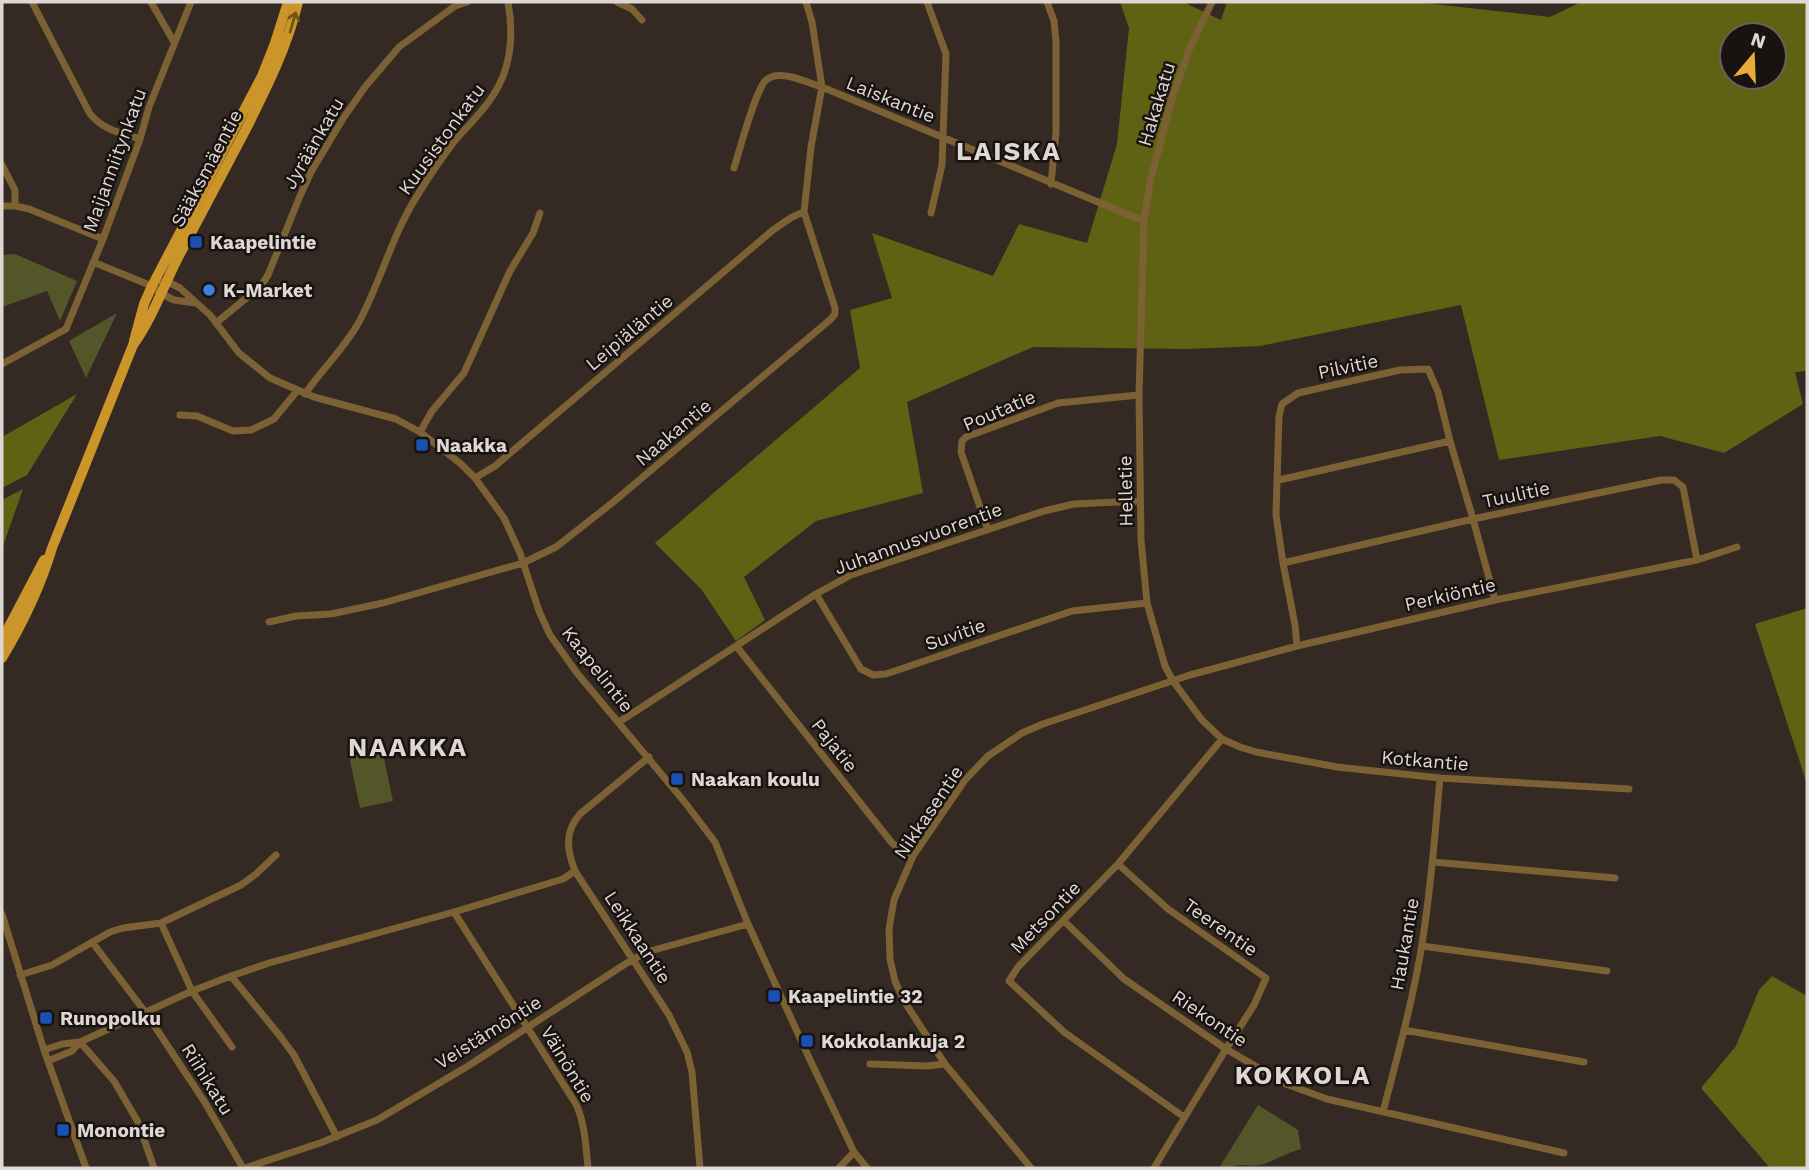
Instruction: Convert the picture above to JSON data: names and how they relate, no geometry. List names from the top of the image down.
{
  "streets": {
    "main road": ["Sääksmäentie"],
    "street": [
      "Laiskantie",
      "Hakakatu",
      "Kuusistonkatu",
      "Jyräänkatu",
      "Maijanniitynkatu",
      "Leipiäläntie",
      "Pilvitie",
      "Poutatie",
      "Naakantie",
      "Helletie",
      "Tuulitie",
      "Juhannusvuorentie",
      "Perkiöntie",
      "Suvitie",
      "Kaapelintie",
      "Pajatie",
      "Kotkantie",
      "Nikkasentie",
      "Metsontie",
      "Teerentie",
      "Leikkaantie",
      "Haukantie",
      "Riekontie",
      "Veistämöntie",
      "Väinöntie",
      "Riihikatu"
    ]
  },
  "crossings": [
    ["Laiskantie", "Hakakatu"],
    ["Laiskantie", "Helletie"],
    ["Hakakatu", "Helletie"],
    ["Kuusistonkatu", "Kaapelintie"],
    ["Jyräänkatu", "Kaapelintie"],
    ["Maijanniitynkatu", "Kaapelintie"],
    ["Sääksmäentie", "Kaapelintie"],
    ["Leipiäläntie", "Naakantie"],
    ["Leipiäläntie", "Kaapelintie"],
    ["Pilvitie", "Tuulitie"],
    ["Pilvitie", "Perkiöntie"],
    ["Poutatie", "Helletie"],
    ["Poutatie", "Juhannusvuorentie"],
    ["Naakantie", "Kaapelintie"],
    ["Helletie", "Juhannusvuorentie"],
    ["Helletie", "Perkiöntie"],
    ["Helletie", "Suvitie"],
    ["Helletie", "Kotkantie"],
    ["Helletie", "Nikkasentie"],
    ["Helletie", "Metsontie"],
    ["Tuulitie", "Perkiöntie"],
    ["Juhannusvuorentie", "Suvitie"],
    ["Juhannusvuorentie", "Kaapelintie"],
    ["Juhannusvuorentie", "Pajatie"],
    ["Perkiöntie", "Nikkasentie"],
    ["Kaapelintie", "Leikkaantie"],
    ["Kaapelintie", "Veistämöntie"],
    ["Pajatie", "Nikkasentie"],
    ["Kotkantie", "Metsontie"],
    ["Kotkantie", "Haukantie"],
    ["Metsontie", "Teerentie"],
    ["Metsontie", "Riekontie"],
    ["Teerentie", "Riekontie"],
    ["Leikkaantie", "Veistämöntie"],
    ["Haukantie", "Riekontie"],
    ["Veistämöntie", "Väinöntie"],
    ["Veistämöntie", "Riihikatu"]
  ],
  "districts": ["LAISKA", "NAAKKA", "KOKKOLA"],
  "places": {
    "transit": [
      "Kaapelintie",
      "Naakka",
      "Naakan koulu",
      "Kaapelintie 32",
      "Runopolku",
      "Kokkolankuja 2",
      "Monontie"
    ],
    "other": ["K-Market"]
  },
  "north": "top"
}
